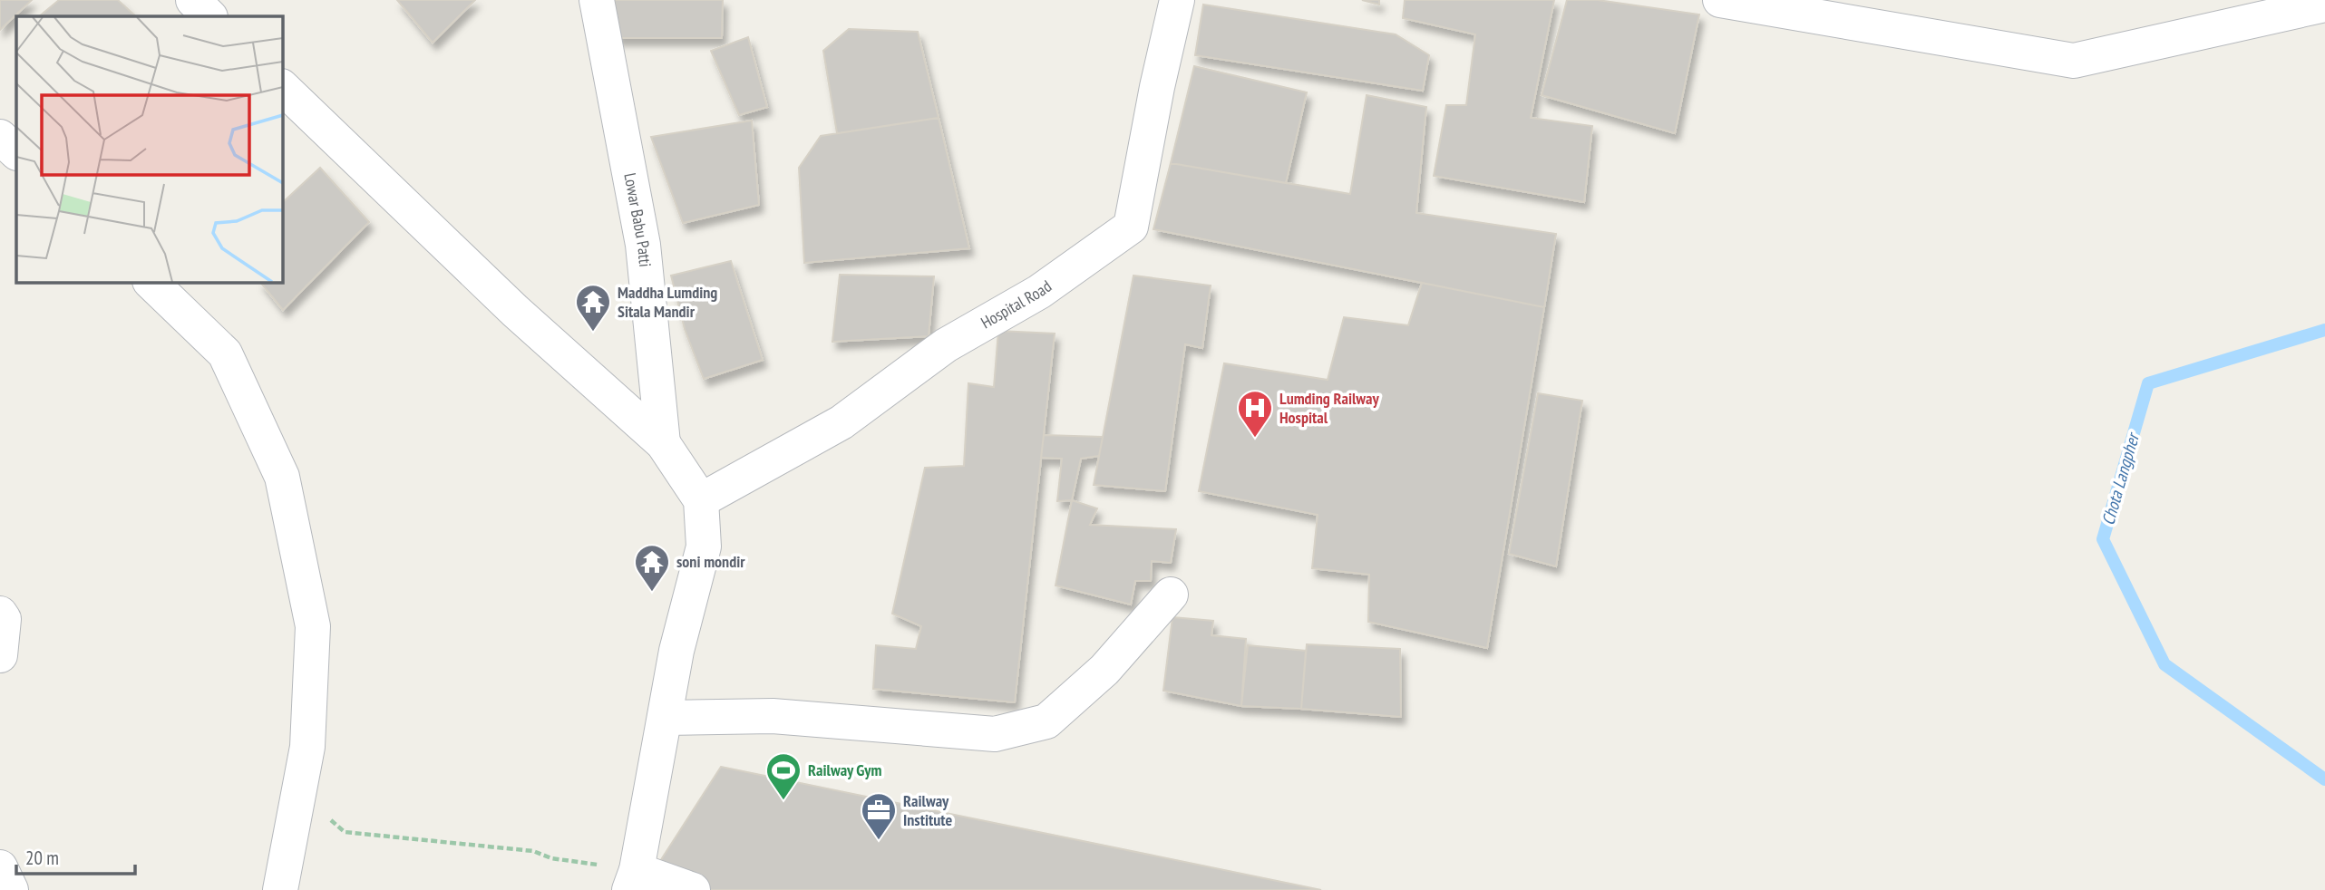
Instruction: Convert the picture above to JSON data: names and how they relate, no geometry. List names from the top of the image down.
{
  "streets": {
    "street": ["Lowar Babu Patti", "Hospital Road"]
  },
  "water": ["Chota Langpher"],
  "places": {
    "temple": ["Maddha Lumding Sitala Mandir", "soni mondir"],
    "hospital": ["Lumding Railway Hospital"],
    "sports": ["Railway Gym"],
    "office": ["Railway Institute"]
  },
  "scale_bar": "20 m"
}
